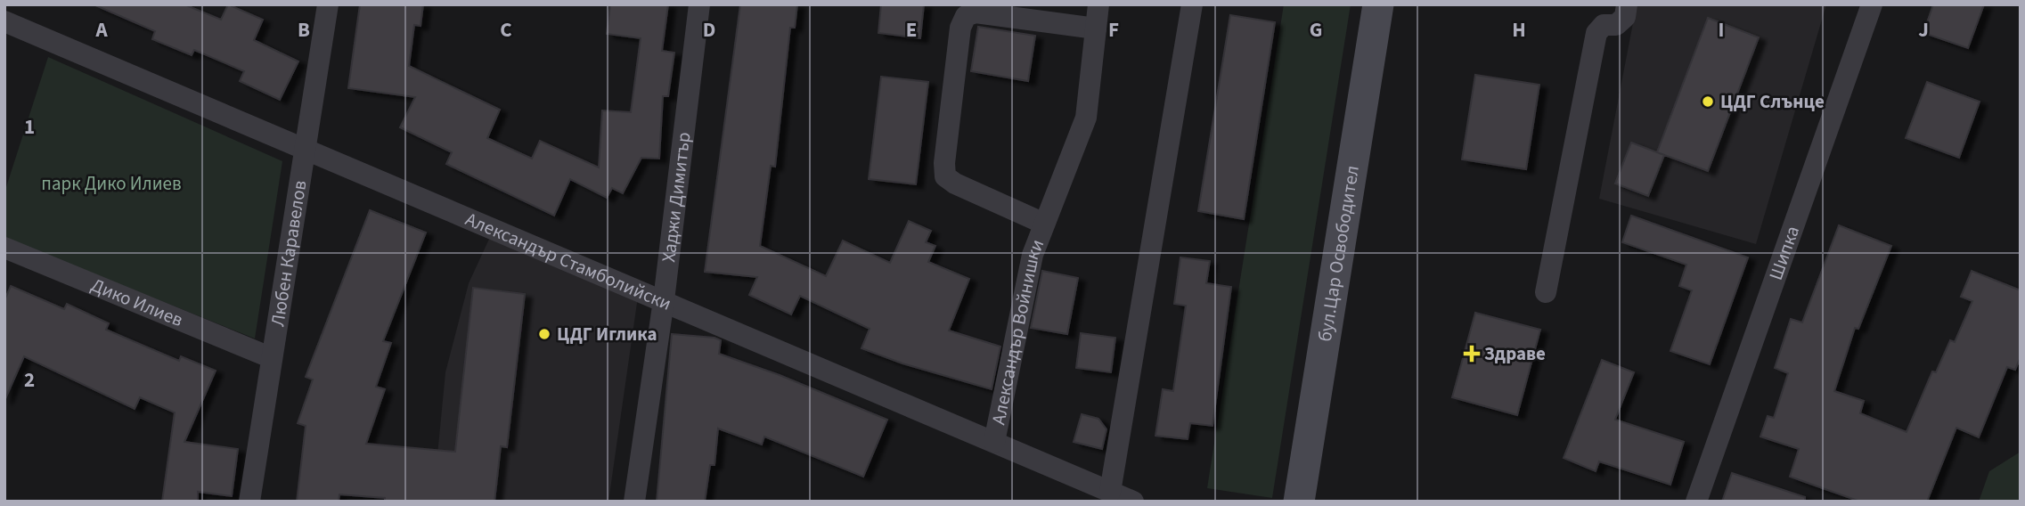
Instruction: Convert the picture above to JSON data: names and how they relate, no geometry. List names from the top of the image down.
{
  "streets": {
    "street": [
      "Хаджи Димитър",
      "Любен Каравелов",
      "бул.Цар Освободител",
      "Шипка",
      "Александър Стамболийски",
      "Дико Илиев",
      "Александър Войнишки"
    ]
  },
  "crossings": [
    ["Хаджи Димитър", "Александър Стамболийски"],
    ["Любен Каравелов", "Александър Стамболийски"],
    ["Любен Каравелов", "Дико Илиев"],
    ["Александър Стамболийски", "Александър Войнишки"]
  ],
  "parks": ["парк Дико Илиев"],
  "places": {
    "other": ["ЦДГ Слънце", "ЦДГ Иглика"],
    "health": ["Здраве"]
  },
  "grid": {
    "columns": [
      "A",
      "B",
      "C",
      "D",
      "E",
      "F",
      "G",
      "H",
      "I",
      "J"
    ],
    "rows": ["1", "2"]
  }
}
